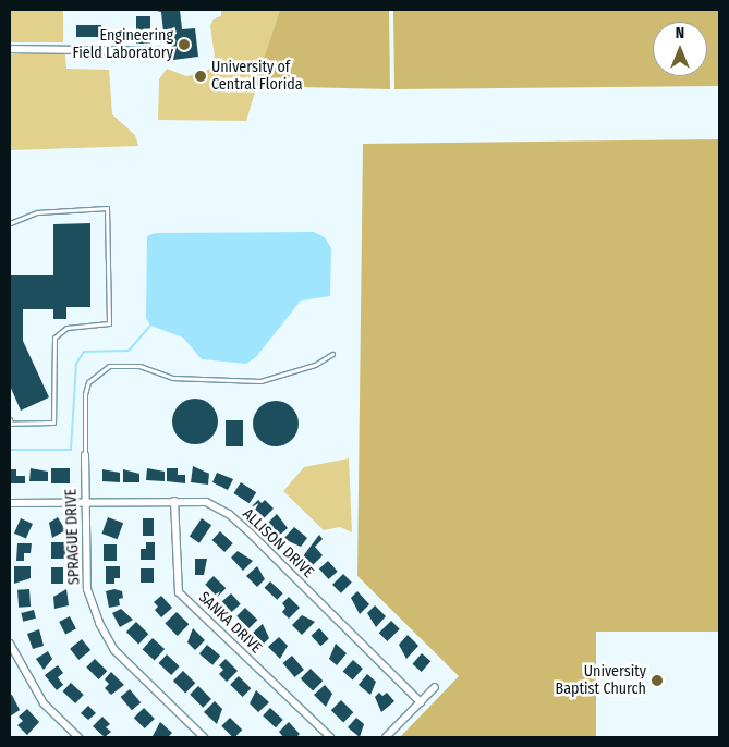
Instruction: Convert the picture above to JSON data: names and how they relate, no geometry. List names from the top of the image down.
{
  "streets": {
    "street": ["SPRAGUE DRIVE", "ALLISON DRIVE", "SANKA DRIVE"]
  },
  "crossings": [
    ["SPRAGUE DRIVE", "ALLISON DRIVE"],
    ["ALLISON DRIVE", "SANKA DRIVE"]
  ],
  "places": ["Engineering Field Laboratory", "University of Central Florida", "University Baptist Church"],
  "north": "top"
}
